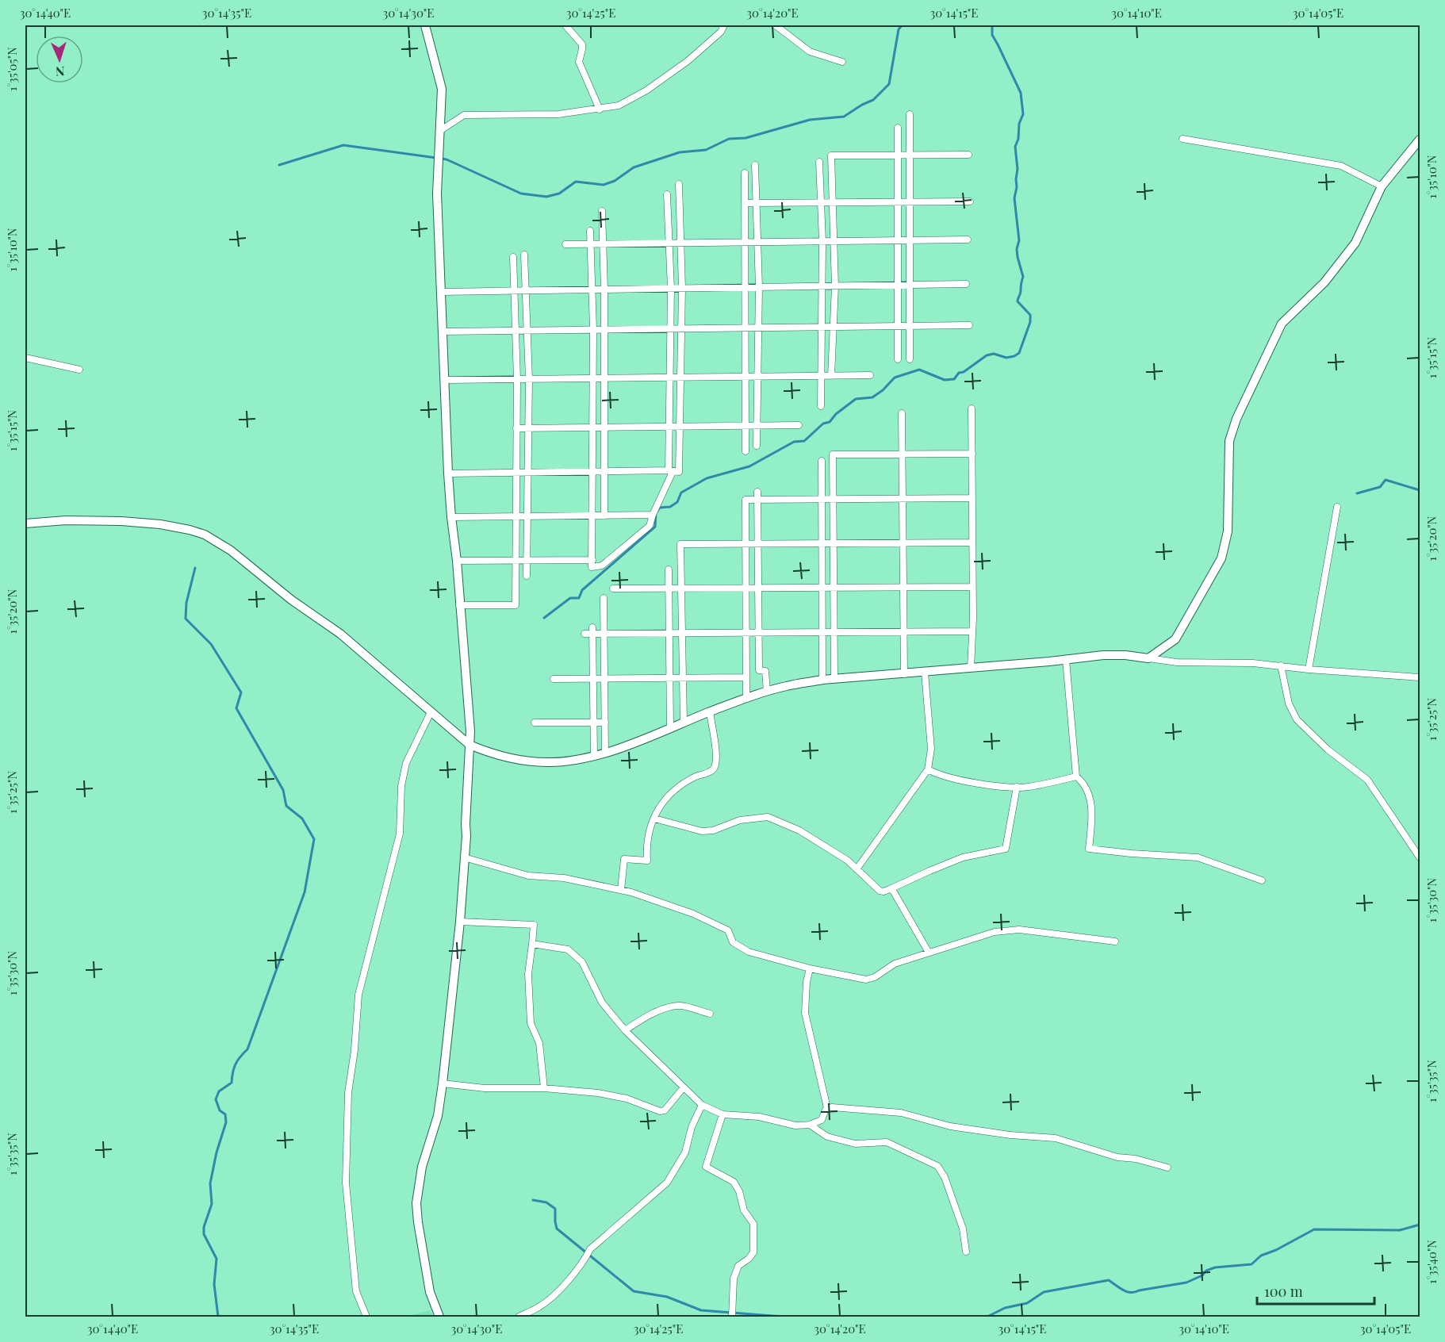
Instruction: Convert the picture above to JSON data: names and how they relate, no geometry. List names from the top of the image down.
{
  "scale_bar": "100 m",
  "north": "bottom",
  "coordinates": [
    "30°14'40\"E",
    "30°14'35\"E",
    "30°14'30\"E",
    "30°14'25\"E",
    "30°14'20\"E",
    "30°14'15\"E",
    "30°14'10\"E",
    "30°14'05\"E",
    "1°35'05\"N",
    "1°35'10\"N",
    "1°35'15\"N",
    "1°35'20\"N",
    "1°35'25\"N",
    "1°35'30\"N",
    "1°35'35\"N",
    "1°35'40\"N"
  ]
}
